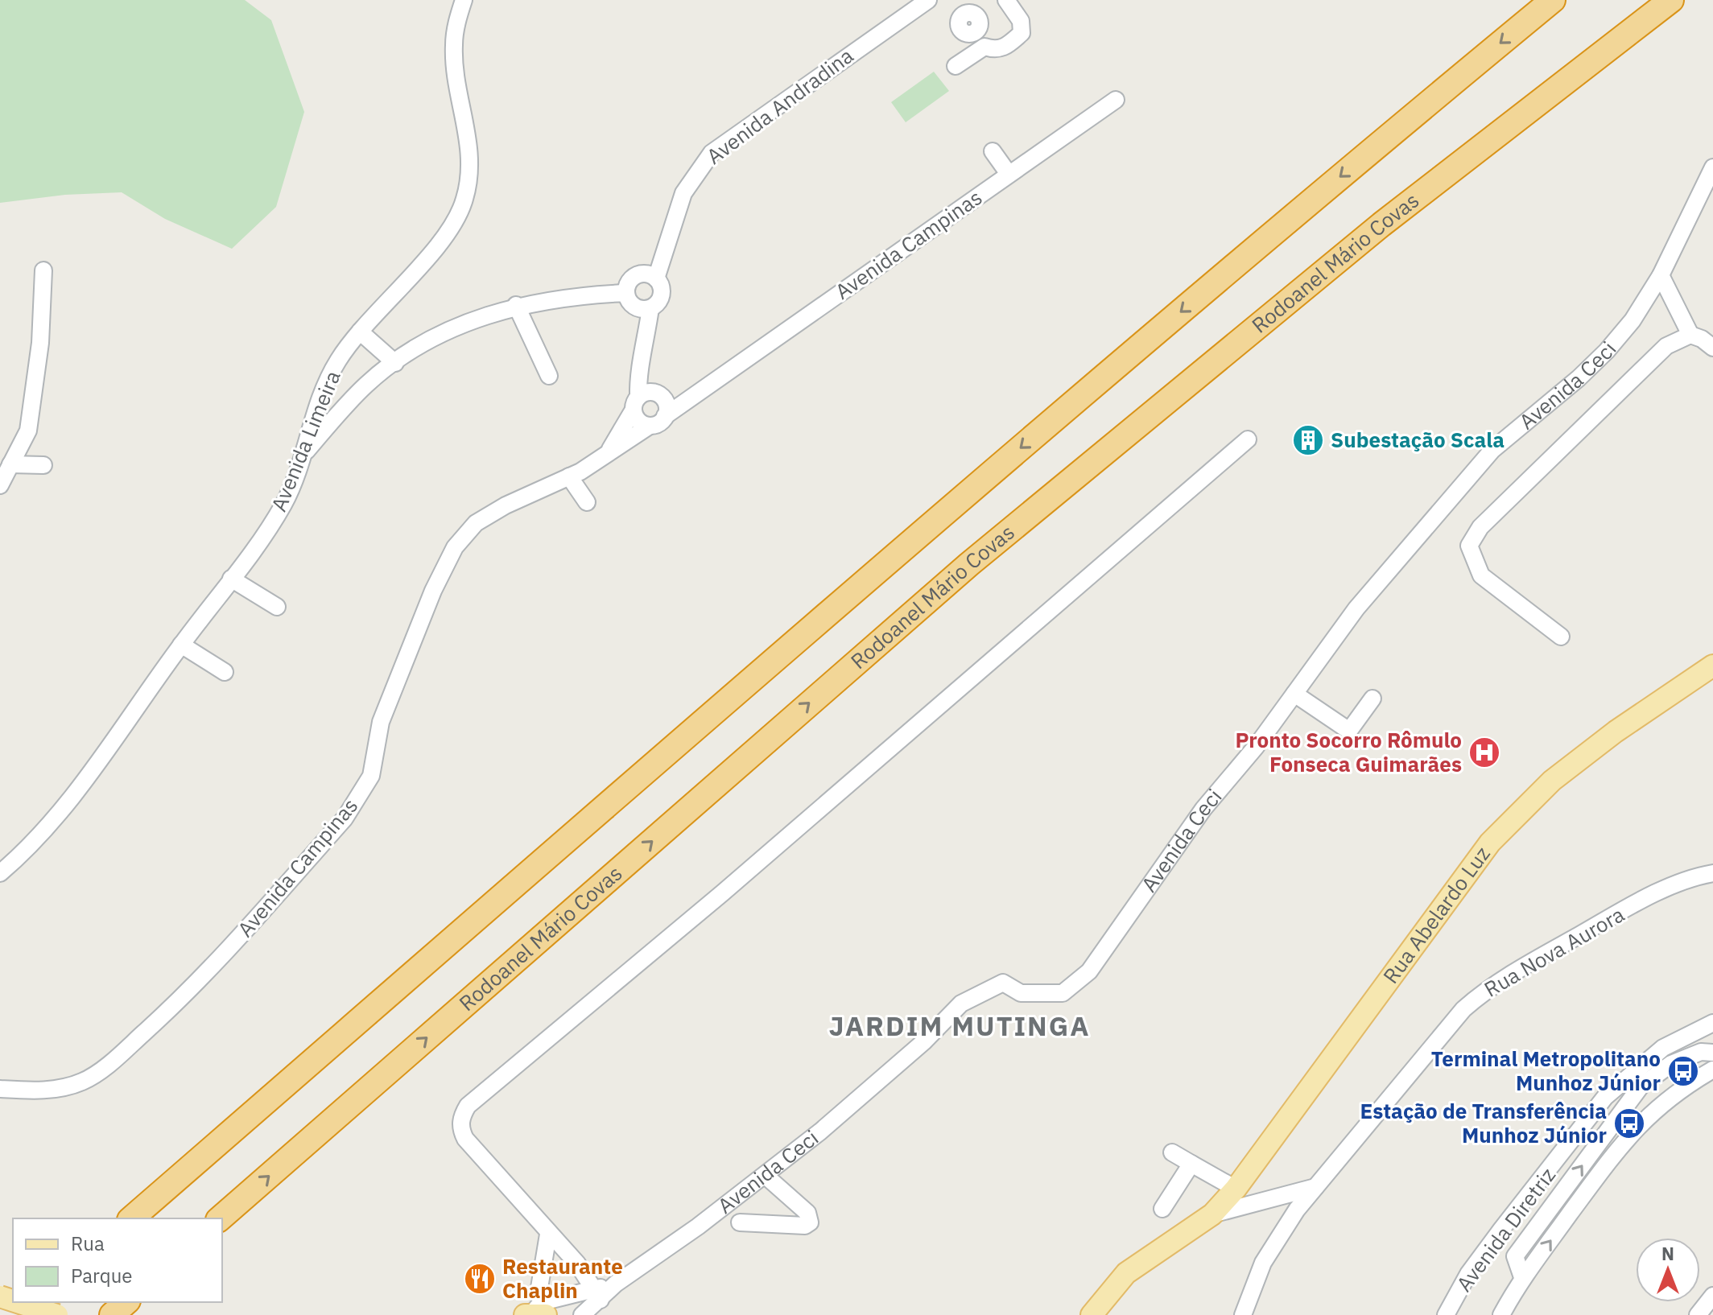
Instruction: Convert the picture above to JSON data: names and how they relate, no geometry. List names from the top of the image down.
{
  "streets": {
    "highway": ["Rodoanel Mário Covas"],
    "main road": ["Rua Abelardo Luz"],
    "street": [
      "Avenida Andradina",
      "Avenida Campinas",
      "Avenida Ceci",
      "Avenida Limeira",
      "Rua Nova Aurora",
      "Avenida Diretriz"
    ]
  },
  "crossings": [
    ["Rua Abelardo Luz", "Rua Nova Aurora"]
  ],
  "districts": ["JARDIM MUTINGA"],
  "places": {
    "building": ["Subestação Scala"],
    "hospital": ["Pronto Socorro Rômulo Fonseca Guimarães"],
    "bus stop": ["Terminal Metropolitano Munhoz Júnior", "Estação de Transferência Munhoz Júnior"],
    "restaurant": ["Restaurante Chaplin"]
  },
  "legend": ["Rua", "Parque"],
  "north": "top"
}
